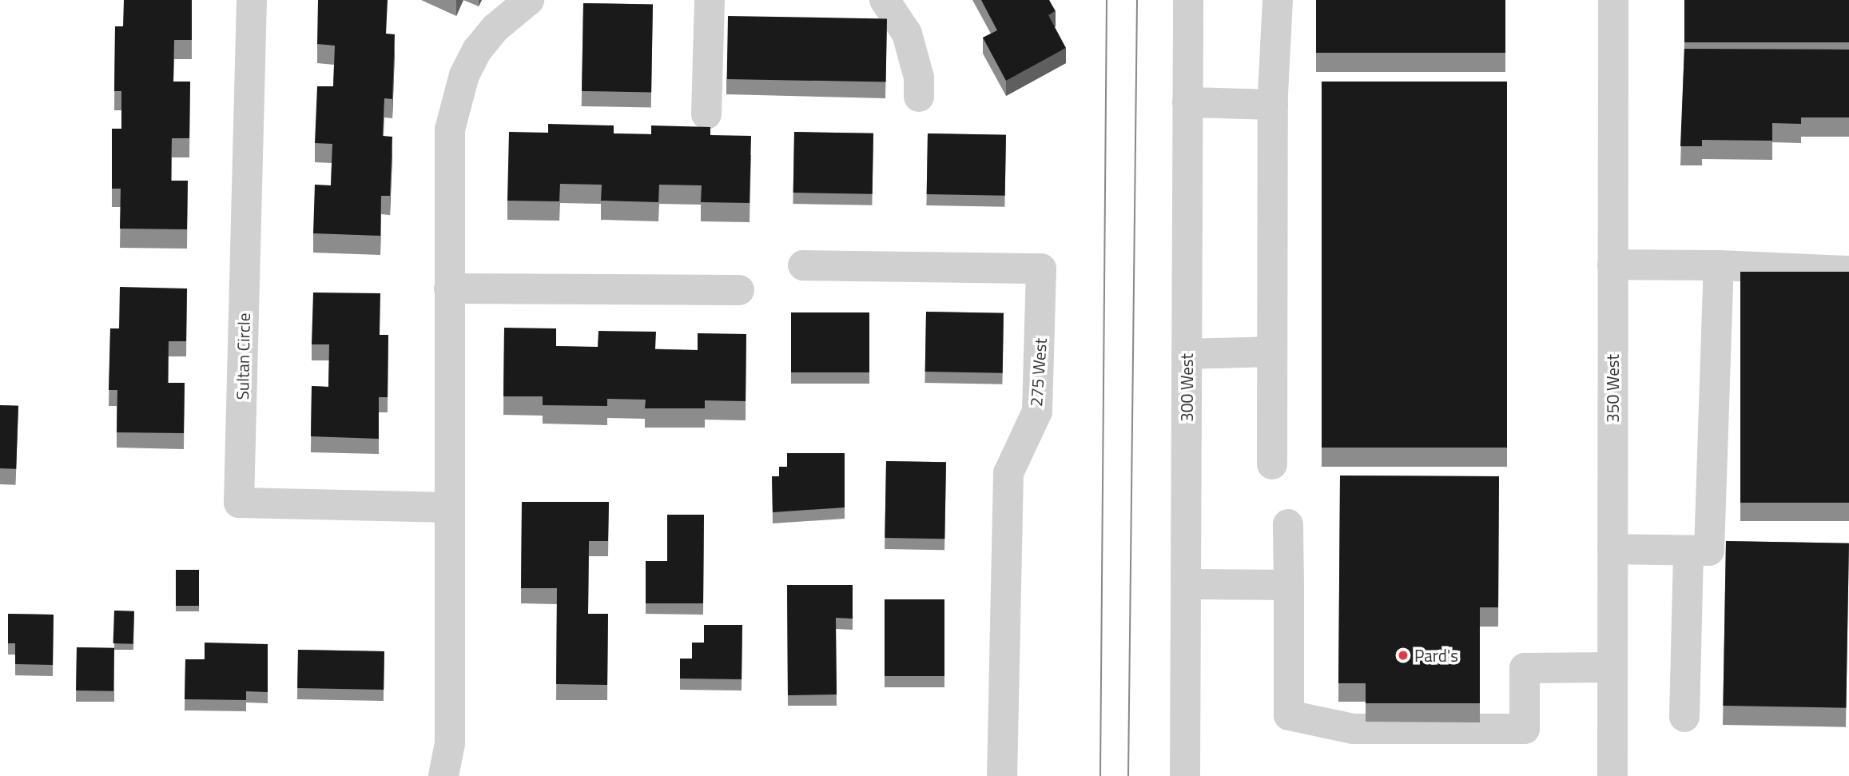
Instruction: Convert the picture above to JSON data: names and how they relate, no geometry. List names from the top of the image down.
{
  "streets": {
    "street": [
      "Sultan Circle",
      "275 West",
      "300 West",
      "350 West"
    ]
  },
  "places": ["Pard's"]
}
